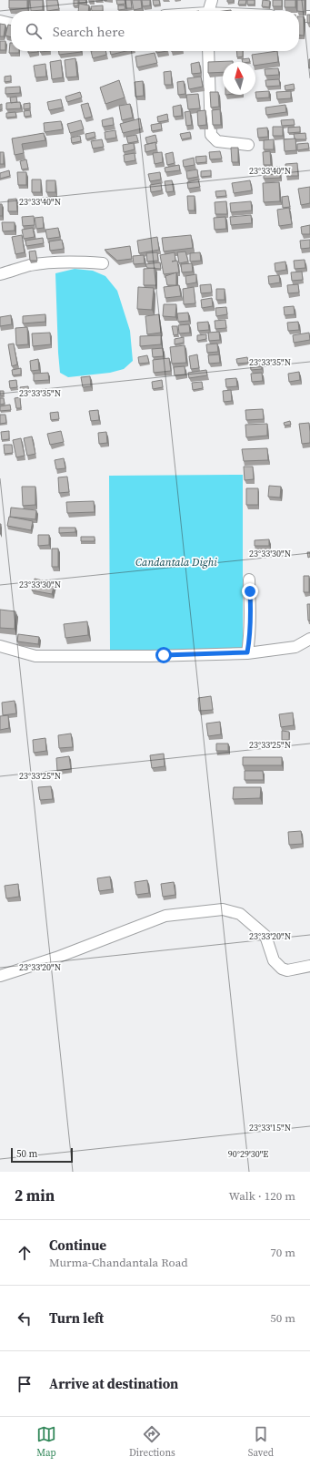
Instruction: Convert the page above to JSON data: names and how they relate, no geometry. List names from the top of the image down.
{
  "water": ["Candantala Dighi"],
  "scale_bar": "50 m",
  "north": "top",
  "page": {
    "search": "Search here",
    "scale": "50 m",
    "heading": ["2 min", "Walk · 120 m"],
    "list": [
      ["Continue", "Murma-Chandantala Road", "70 m"],
      ["Turn left", "50 m"],
      "Arrive at destination"
    ],
    "nav": ["Map", "Directions", "Saved"]
  },
  "coordinates": [
    "23°33'40\"N",
    "23°33'35\"N",
    "23°33'30\"N",
    "23°33'25\"N",
    "23°33'20\"N",
    "23°33'15\"N",
    "90°29'30\"E"
  ]
}
